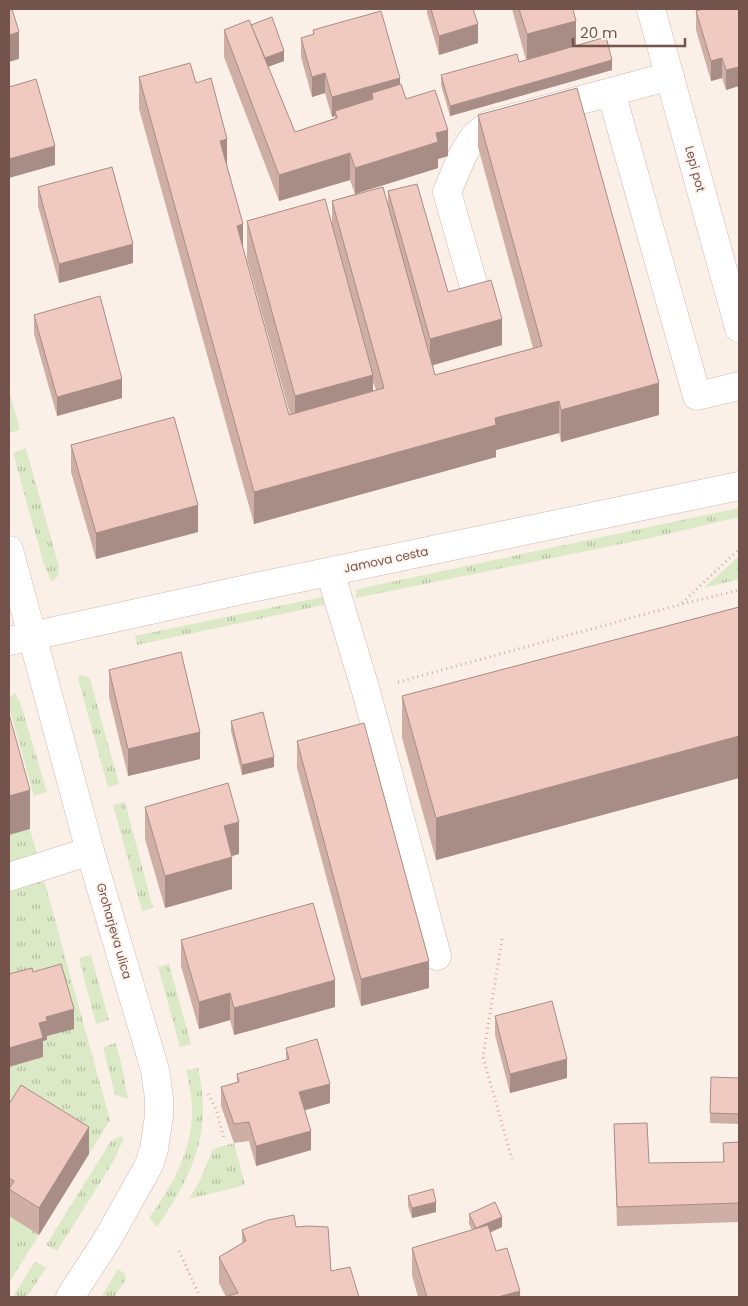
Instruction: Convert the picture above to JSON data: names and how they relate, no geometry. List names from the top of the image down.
{
  "streets": {
    "street": ["Lepi pot", "Jamova cesta", "Groharjeva ulica"]
  },
  "crossings": [
    ["Jamova cesta", "Groharjeva ulica"]
  ],
  "scale_bar": "20 m"
}
